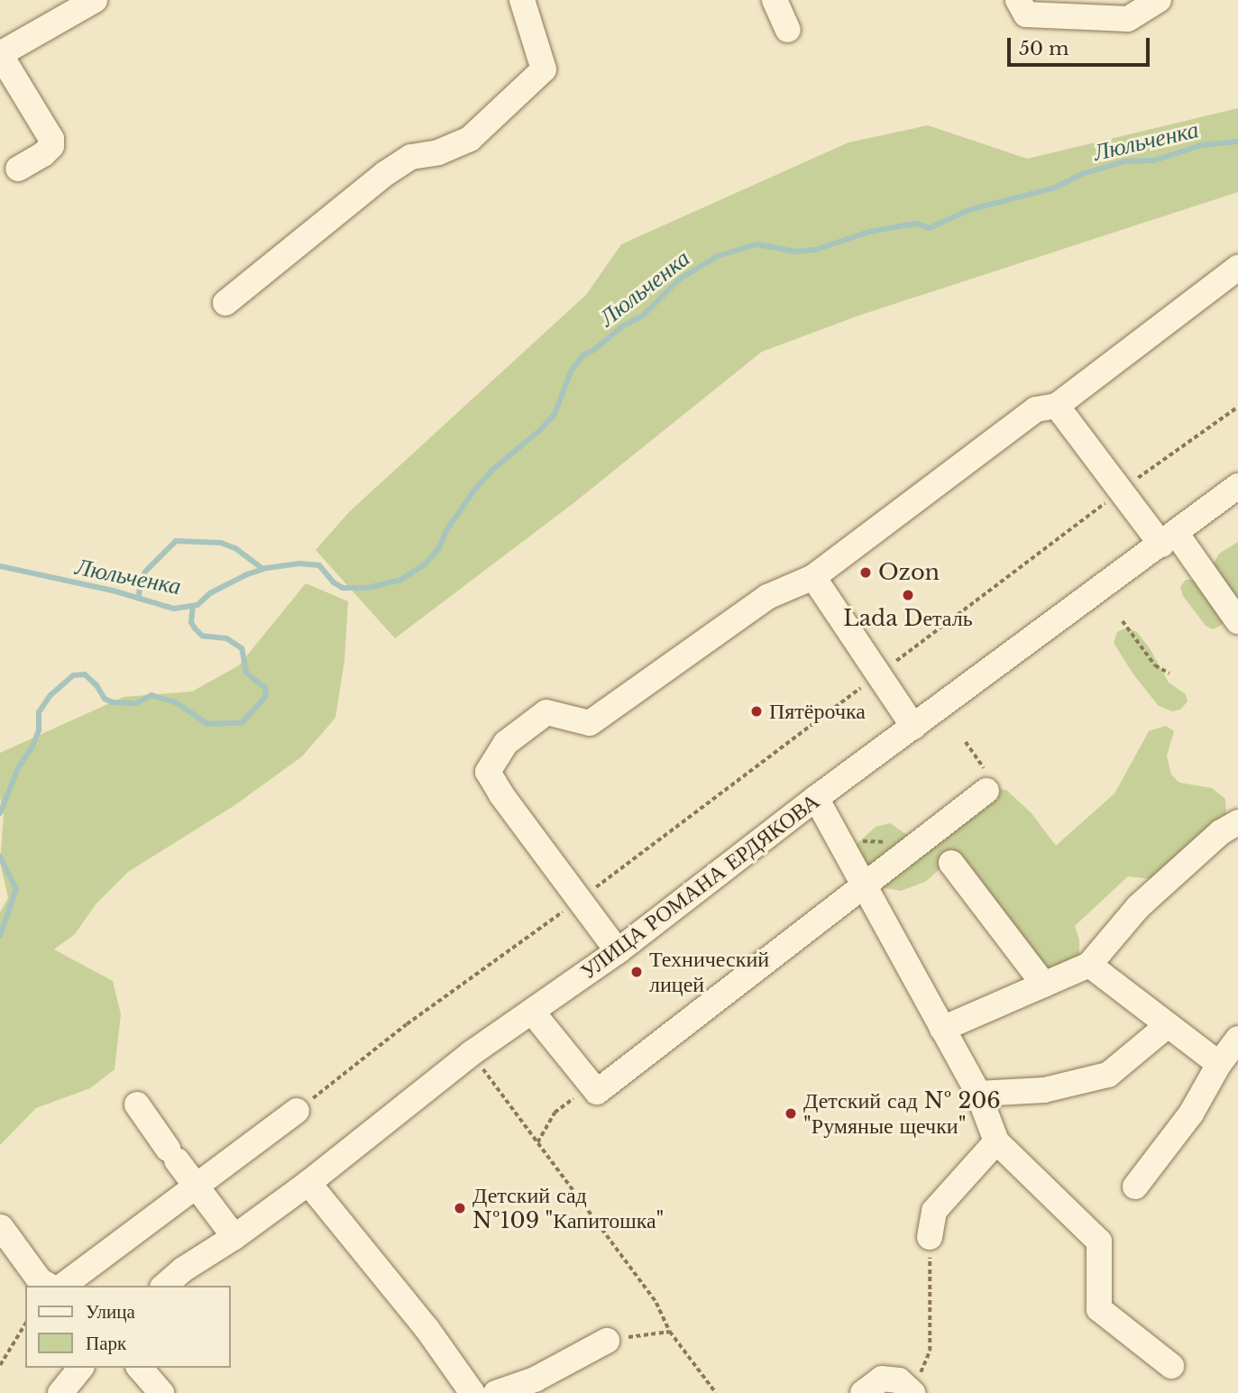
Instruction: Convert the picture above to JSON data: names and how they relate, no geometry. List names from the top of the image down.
{
  "streets": {
    "street": ["УЛИЦА РОМАНА ЕРДЯКОВА"]
  },
  "water": ["Люльченка"],
  "places": [
    "Ozon",
    "Lada Dеталь",
    "Пятёрочка",
    "Технический лицей",
    "Детский сад № 206 \"Румяные щечки\"",
    "Детский сад №109 \"Капитошка\""
  ],
  "legend": ["Улица", "Парк"],
  "scale_bar": "50 m"
}
